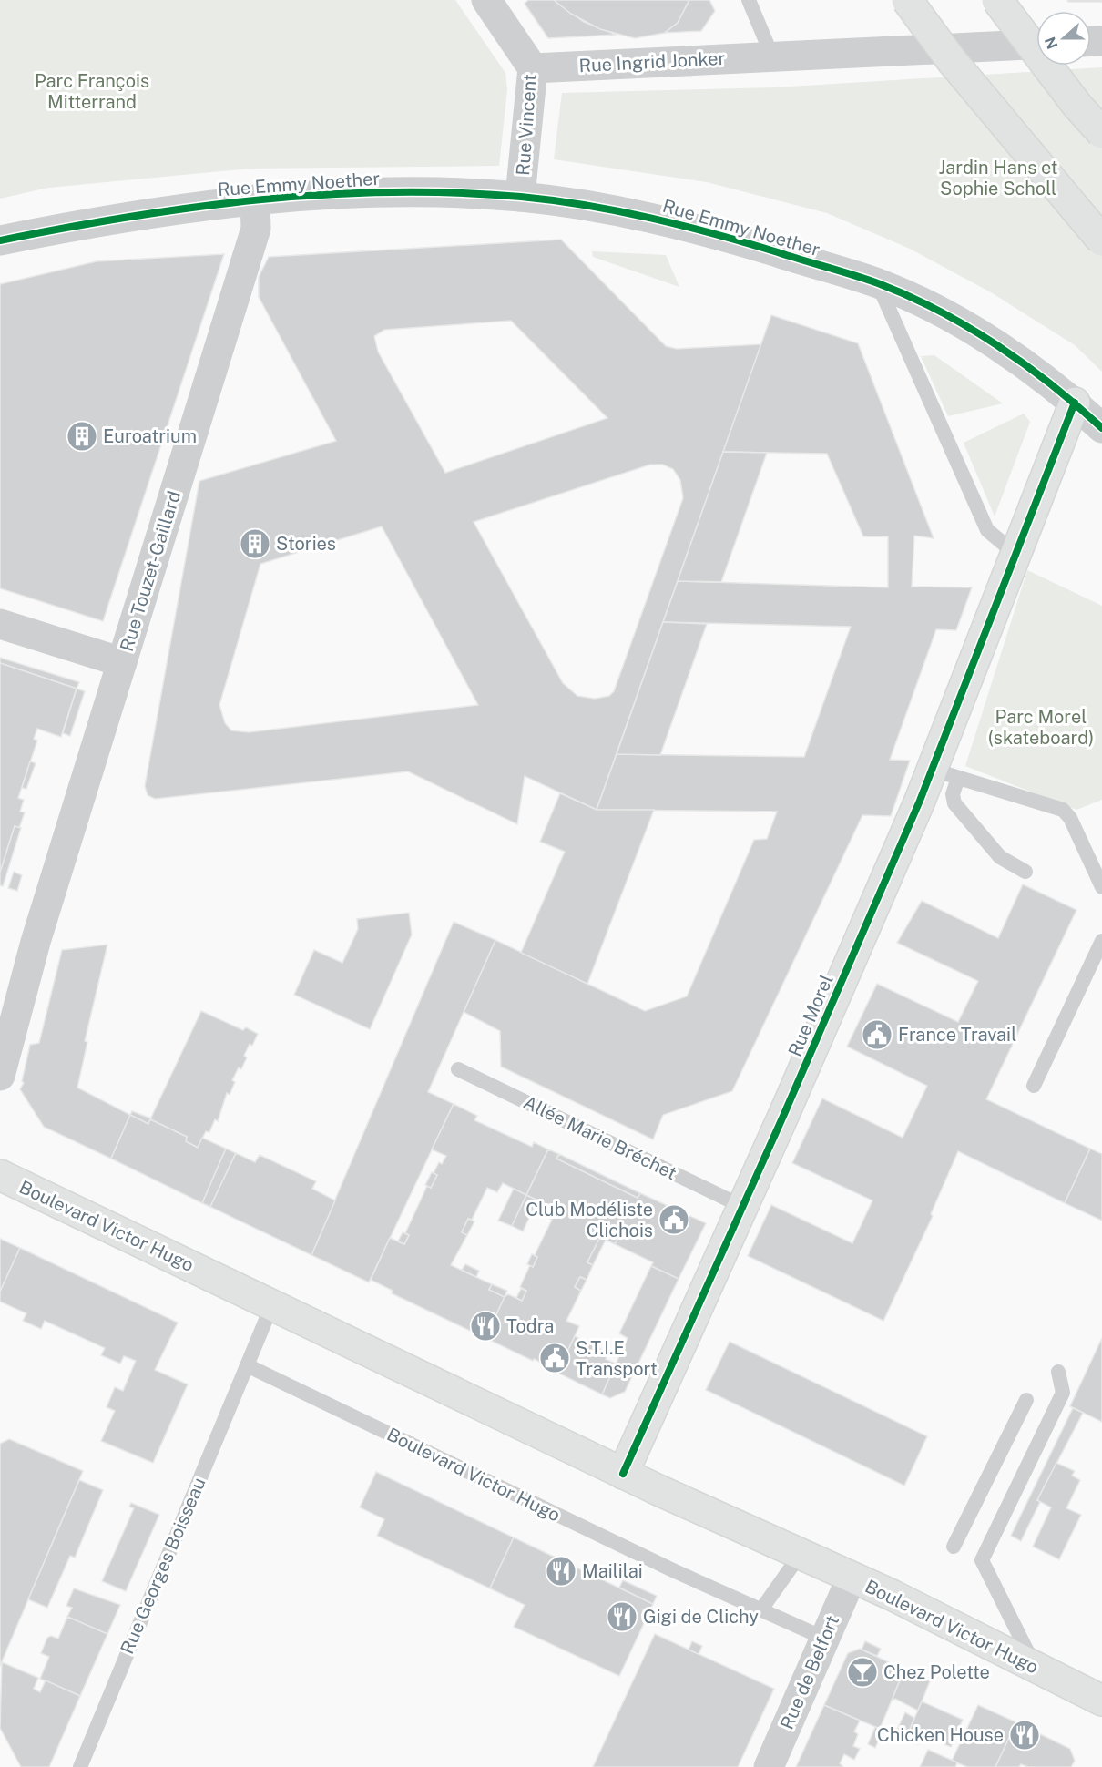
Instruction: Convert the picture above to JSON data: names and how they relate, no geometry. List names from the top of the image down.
{
  "streets": {
    "main road": ["Rue Morel", "Boulevard Victor Hugo"],
    "street": [
      "Rue Ingrid Jonker",
      "Rue Vincent",
      "Rue Emmy Noether",
      "Rue Touzet-Gaillard",
      "Rue de Belfort"
    ],
    "lane": ["Allée Marie Bréchet", "Rue Georges Boisseau"]
  },
  "crossings": [
    ["Rue Ingrid Jonker", "Rue Vincent"],
    ["Rue Vincent", "Rue Emmy Noether"],
    ["Rue Emmy Noether", "Rue Touzet-Gaillard"],
    ["Rue Emmy Noether", "Rue Morel"],
    ["Rue Morel", "Allée Marie Bréchet"],
    ["Rue Morel", "Boulevard Victor Hugo"],
    ["Boulevard Victor Hugo", "Rue Georges Boisseau"],
    ["Boulevard Victor Hugo", "Rue de Belfort"]
  ],
  "parks": ["Parc François Mitterrand", "Jardin Hans et Sophie Scholl", "Parc Morel (skateboard)"],
  "places": {
    "building": ["Euroatrium", "Stories"],
    "public building": ["France Travail", "Club Modéliste Clichois", "S.T.I.E Transport"],
    "restaurant": [
      "Todra",
      "Maililai",
      "Gigi de Clichy",
      "Chicken House"
    ],
    "bar": ["Chez Polette"]
  },
  "north": "left"
}
